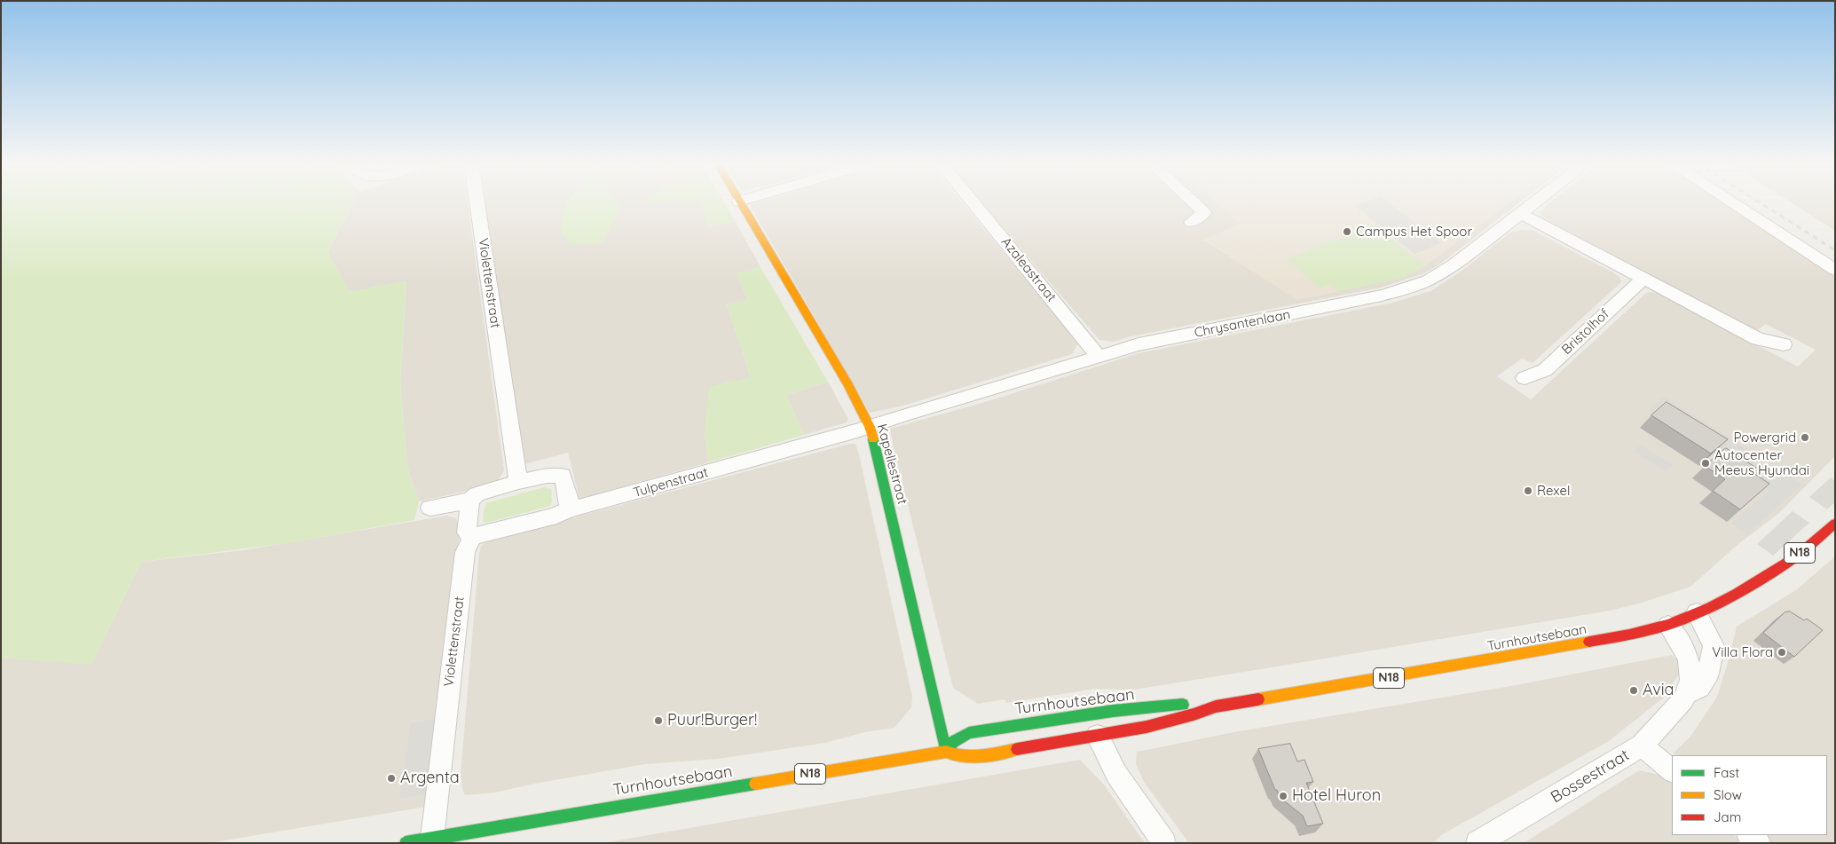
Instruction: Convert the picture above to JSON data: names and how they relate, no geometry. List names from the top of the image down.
{
  "streets": {
    "main road": ["Kapellestraat", "N18", "Turnhoutsebaan"],
    "street": [
      "Azaleastraat",
      "Violettenstraat",
      "Chrysantenlaan",
      "Bristolhof",
      "Tulpenstraat",
      "Bossestraat"
    ]
  },
  "crossings": [
    ["Azaleastraat", "Chrysantenlaan"],
    ["Violettenstraat", "Tulpenstraat"],
    ["Violettenstraat", "Turnhoutsebaan"],
    ["Chrysantenlaan", "Kapellestraat"],
    ["Chrysantenlaan", "Tulpenstraat"],
    ["Kapellestraat", "Tulpenstraat"],
    ["Kapellestraat", "Turnhoutsebaan"],
    ["Turnhoutsebaan", "Bossestraat"]
  ],
  "places": [
    "Campus Het Spoor",
    "Powergrid",
    "Autocenter Meeus Hyundai",
    "Rexel",
    "Villa Flora",
    "Avia",
    "Puur!Burger!",
    "Argenta",
    "Hotel Huron"
  ],
  "legend": ["Fast", "Slow", "Jam"]
}
